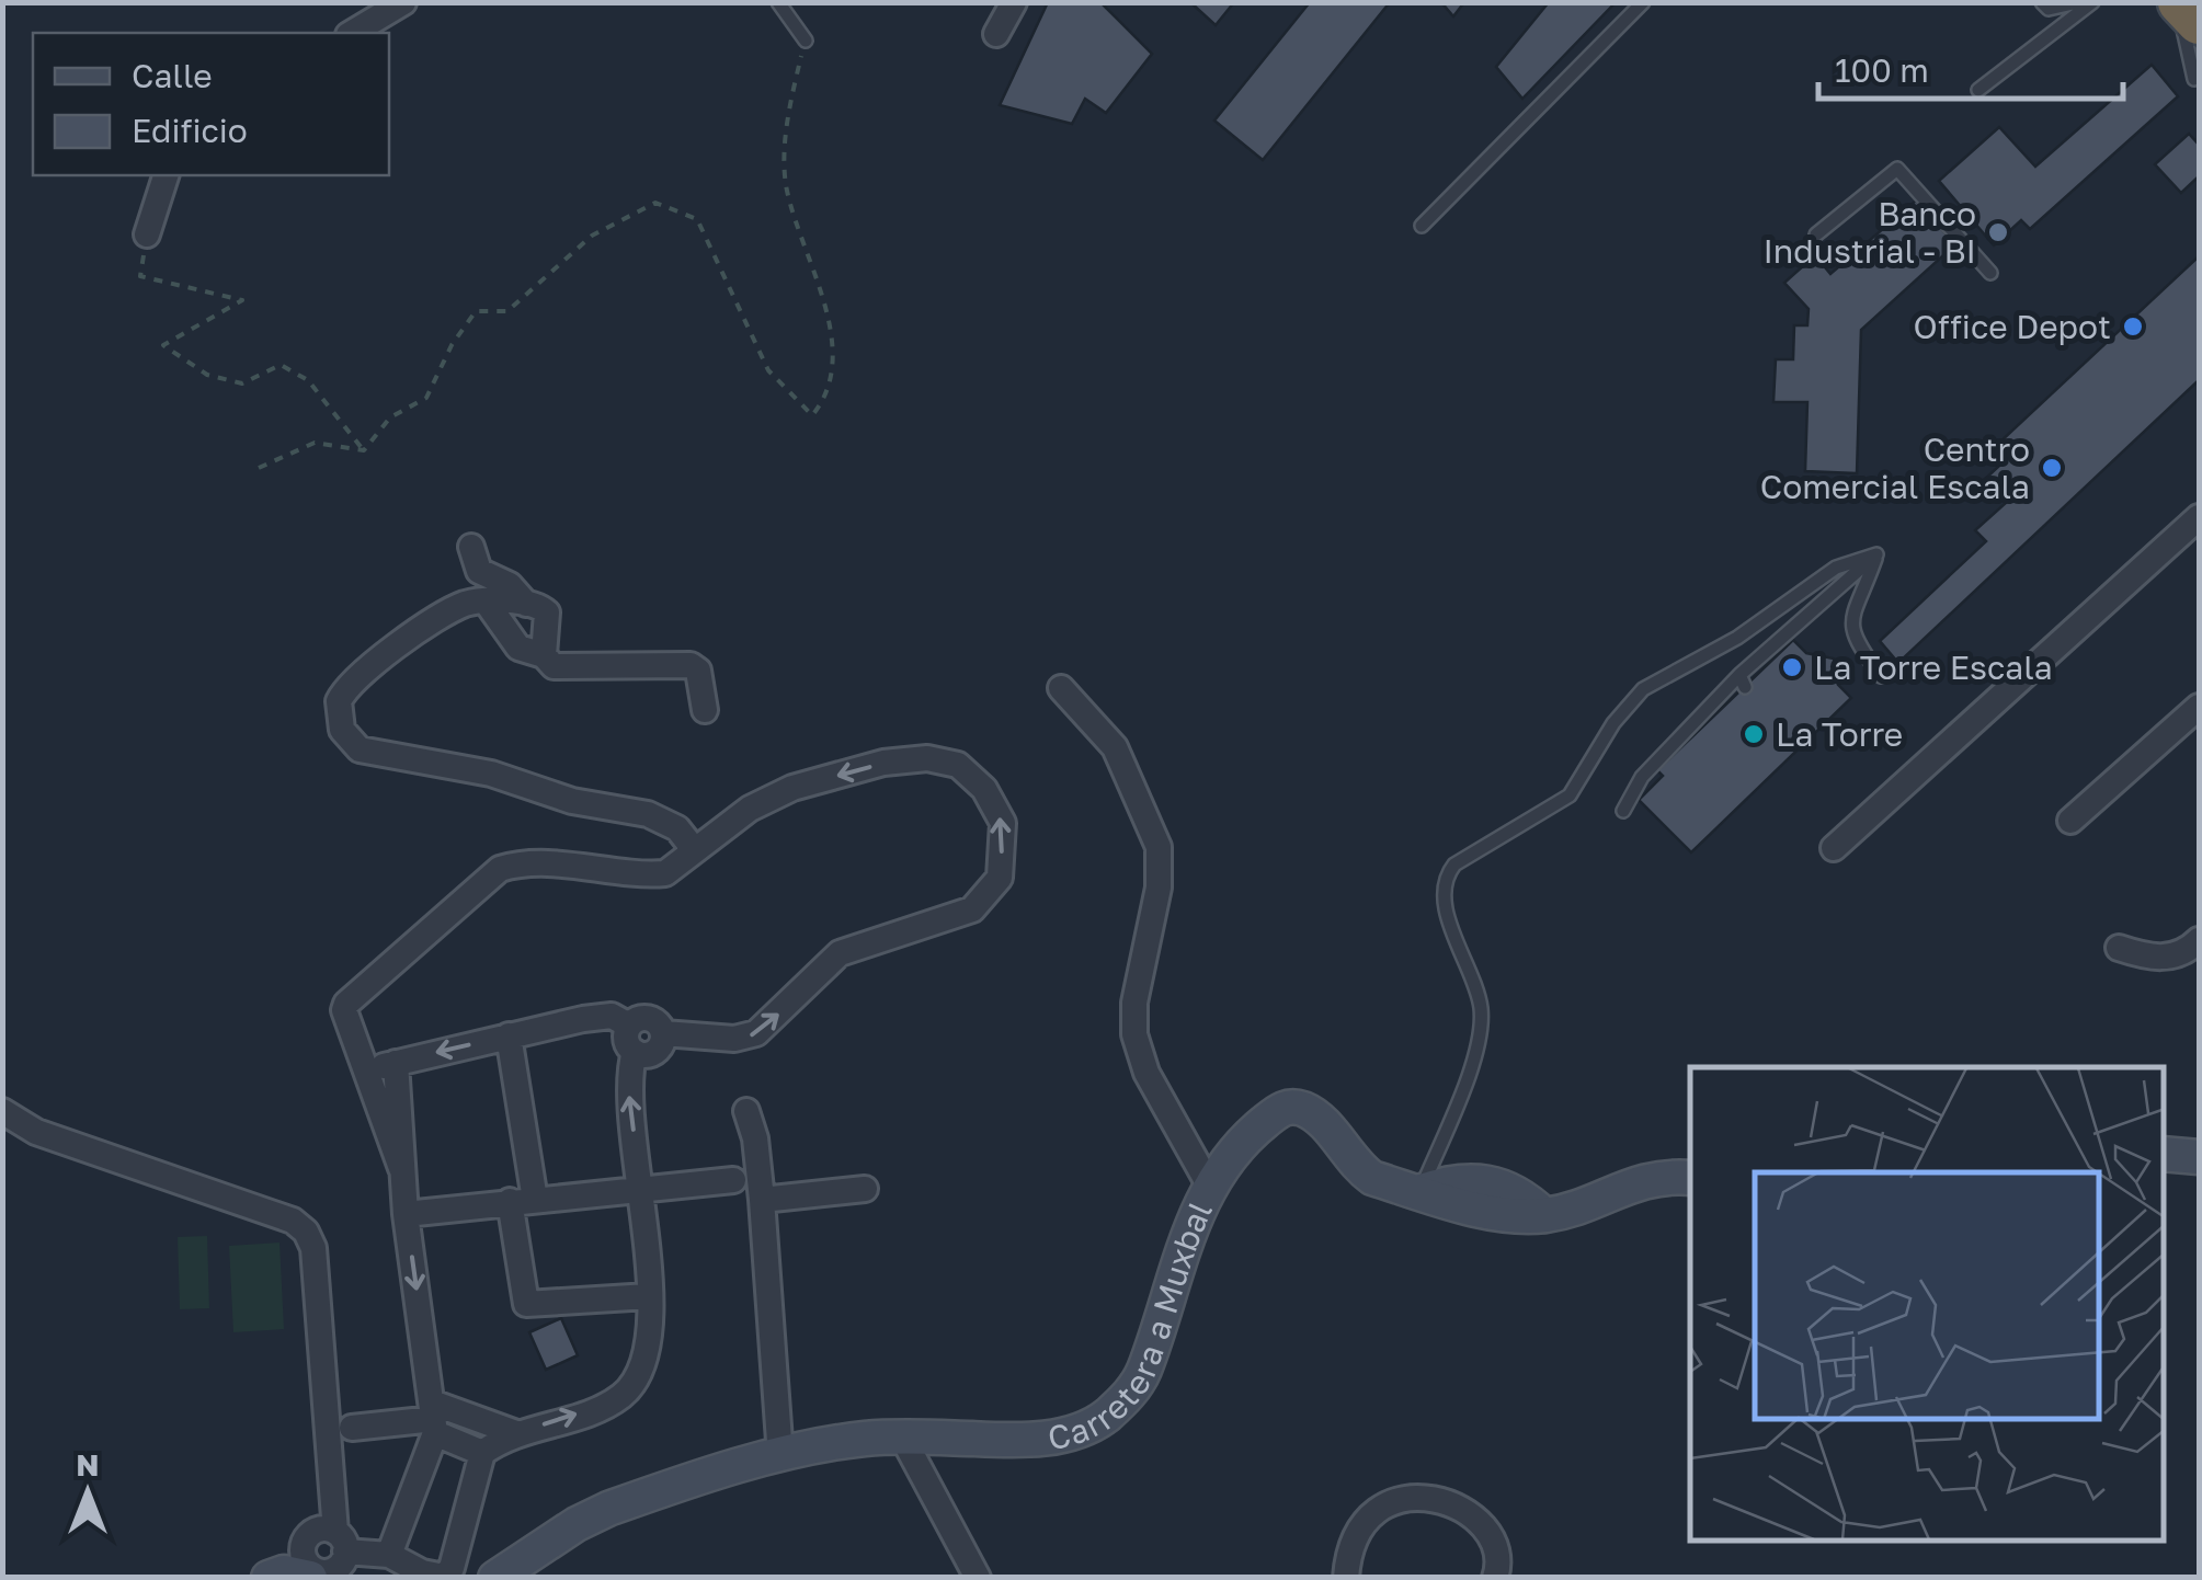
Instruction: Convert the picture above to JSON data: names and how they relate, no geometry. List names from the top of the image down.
{
  "streets": {
    "street": ["Carretera a Muxbal"]
  },
  "places": [
    "Banco Industrial - BI",
    "Office Depot",
    "Centro Comercial Escala",
    "La Torre Escala",
    "La Torre"
  ],
  "legend": ["Calle", "Edificio"],
  "scale_bar": "100 m",
  "north": "top"
}
